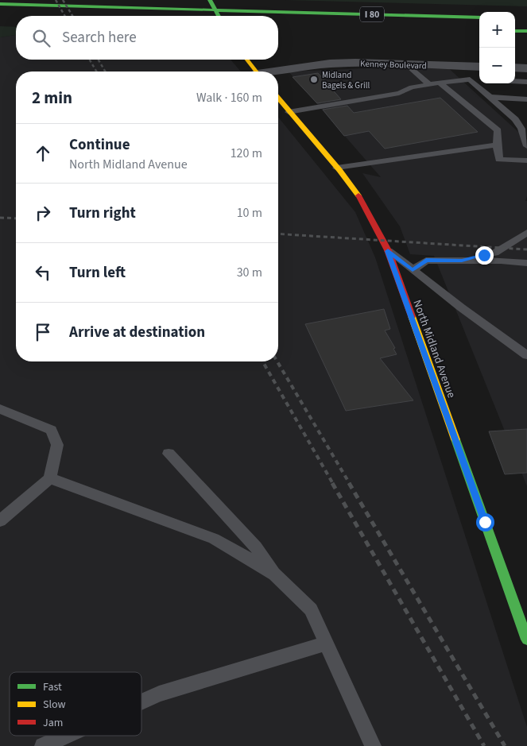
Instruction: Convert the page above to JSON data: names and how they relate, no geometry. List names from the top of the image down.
{
  "streets": {
    "main road": ["I 80", "North Midland Avenue"],
    "street": ["Kenney Boulevard"]
  },
  "places": ["Midland Bagels & Grill"],
  "legend": ["Fast", "Slow", "Jam"],
  "page": {
    "map_buttons": ["+", "−"],
    "search": "Search here",
    "heading": ["2 min", "Walk · 160 m"],
    "list": [
      ["Continue", "North Midland Avenue", "120 m"],
      ["Turn right", "10 m"],
      ["Turn left", "30 m"],
      "Arrive at destination"
    ]
  }
}
